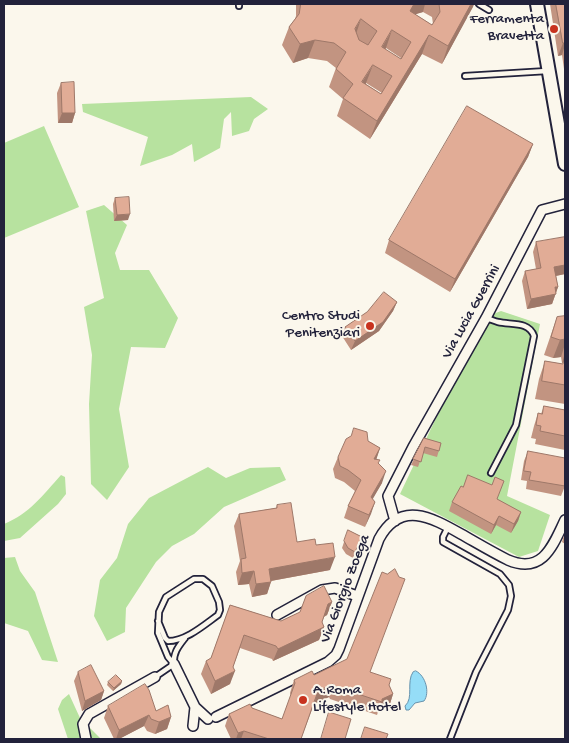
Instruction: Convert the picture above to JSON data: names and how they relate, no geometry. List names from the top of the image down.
{
  "streets": {
    "street": ["Via Lucia Guerrini", "Via Giorgio Zoega"]
  },
  "crossings": [
    ["Via Lucia Guerrini", "Via Giorgio Zoega"]
  ],
  "places": ["Ferramenta Bravetta", "Centro Studi Penitenziari", "A.Roma Lifestyle Hotel"]
}
